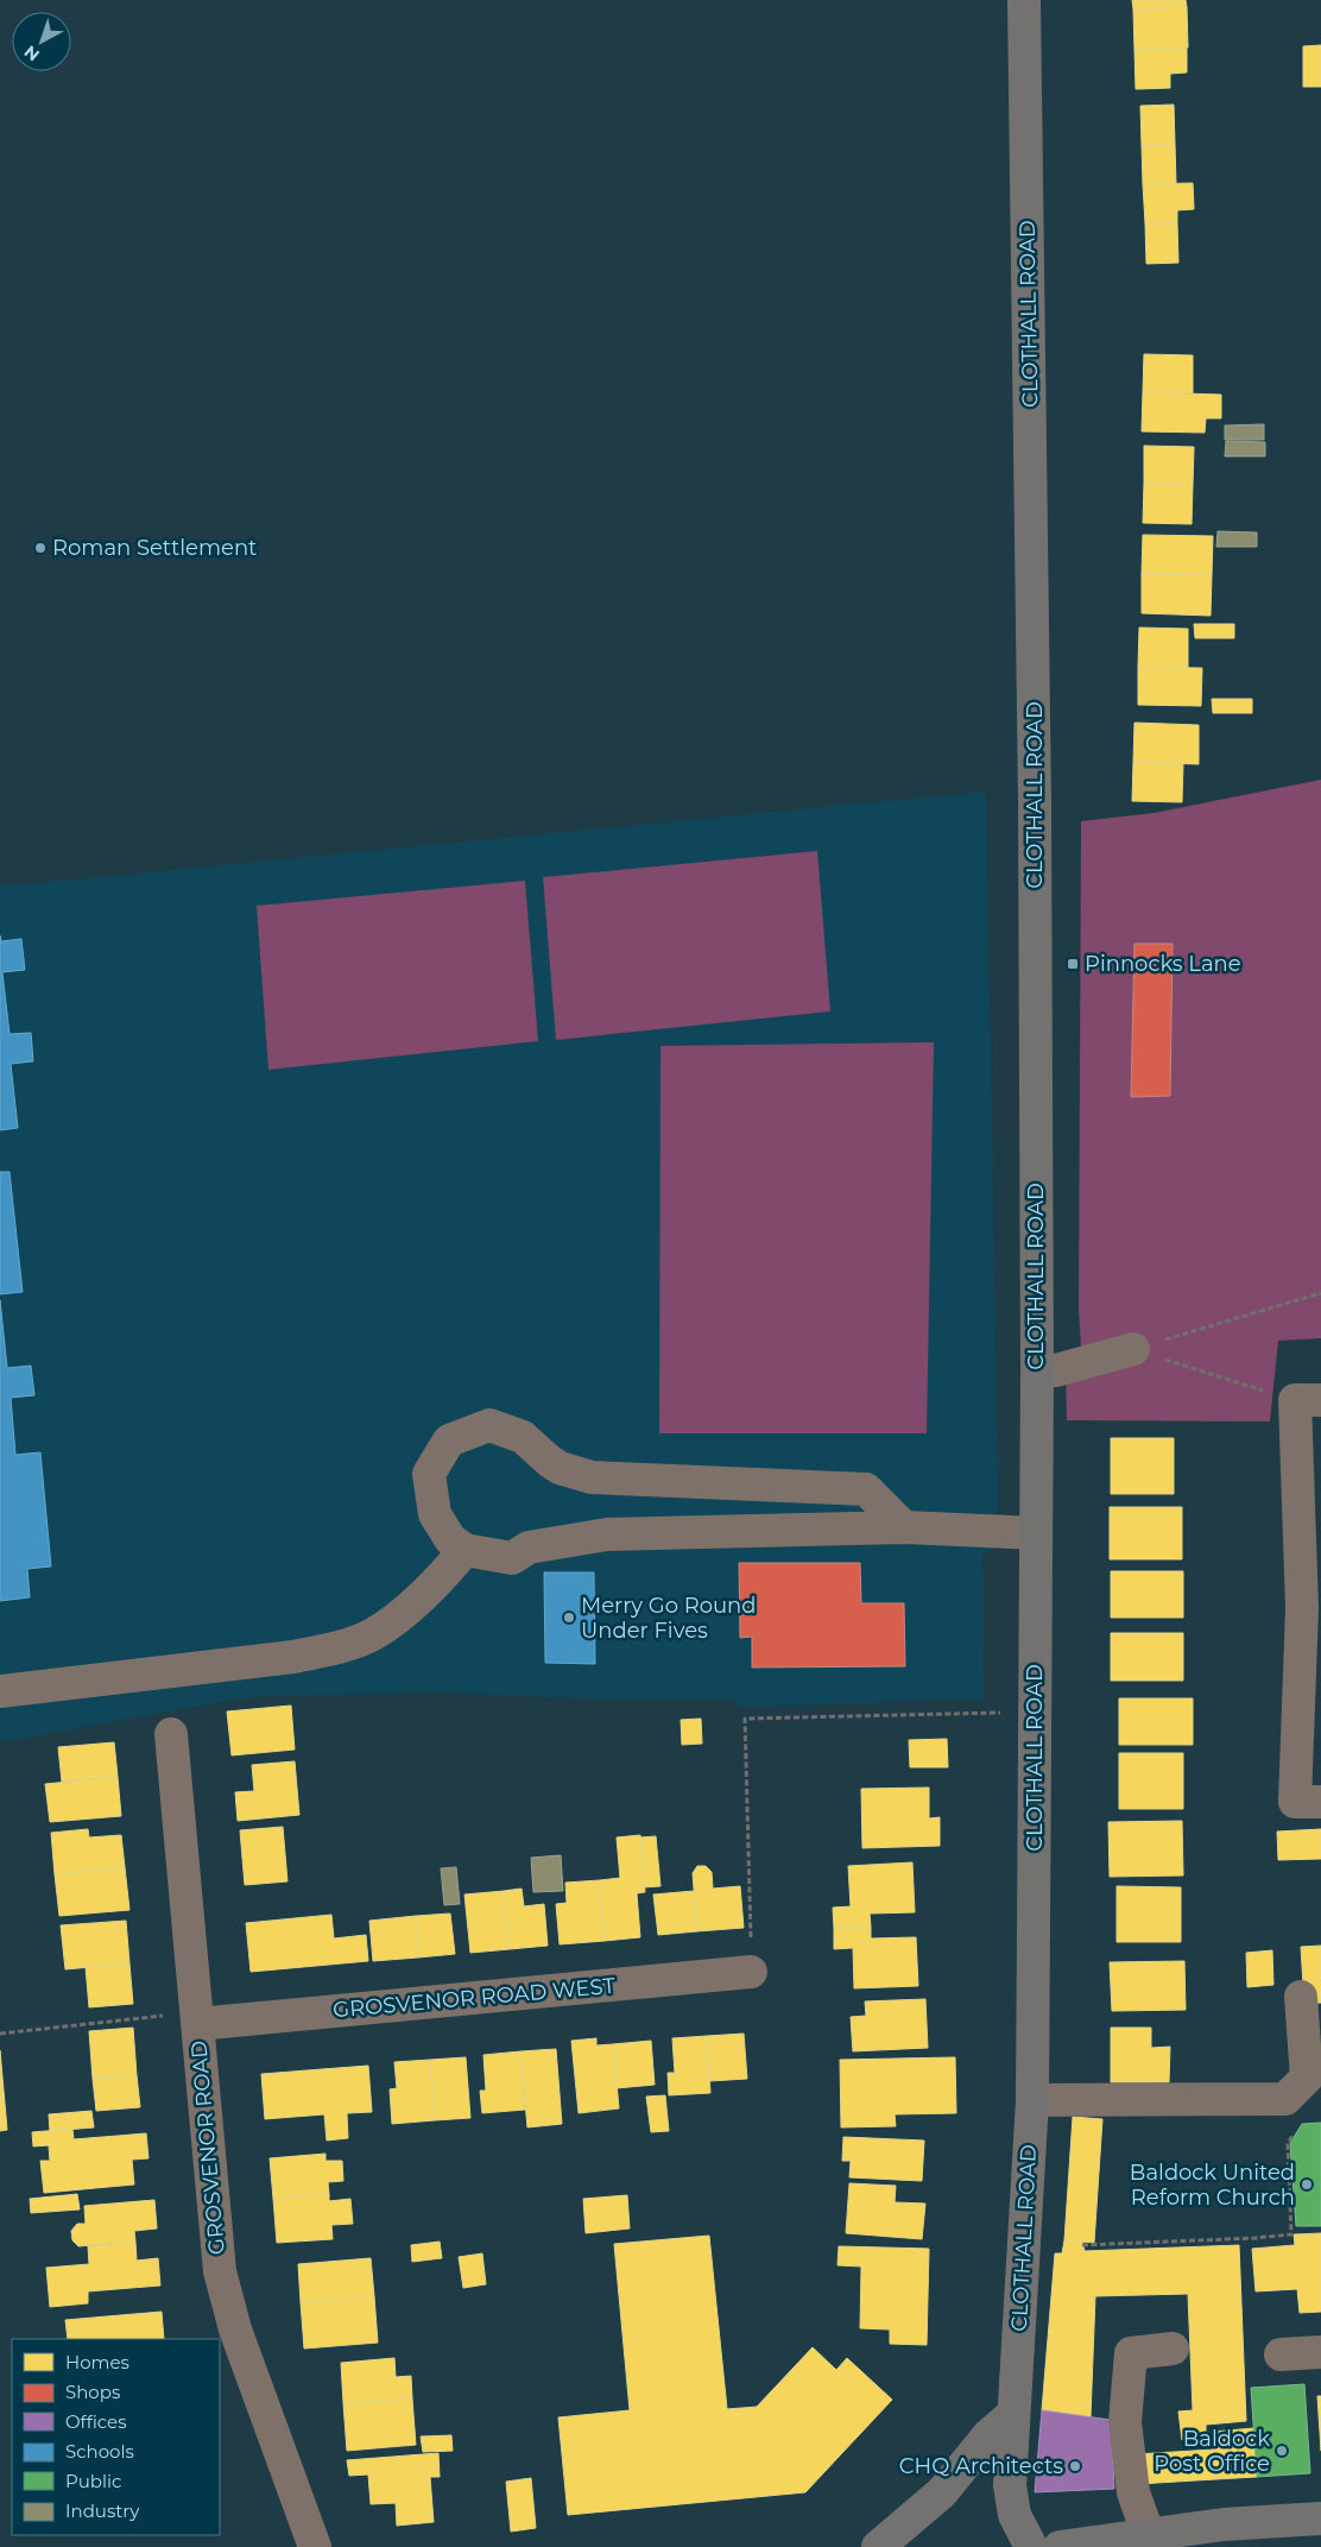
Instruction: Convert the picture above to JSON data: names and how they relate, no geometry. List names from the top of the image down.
{
  "streets": {
    "main road": ["CLOTHALL ROAD"],
    "street": ["GROSVENOR ROAD WEST", "GROSVENOR ROAD"]
  },
  "crossings": [
    ["GROSVENOR ROAD WEST", "GROSVENOR ROAD"]
  ],
  "places": {
    "other": [
      "Roman Settlement",
      "Merry Go Round Under Fives",
      "Baldock United Reform Church",
      "Baldock Post Office",
      "CHQ Architects"
    ],
    "transit": ["Pinnocks Lane"]
  },
  "legend": [
    "Homes",
    "Shops",
    "Offices",
    "Schools",
    "Public",
    "Industry"
  ],
  "north": "bottom left"
}
